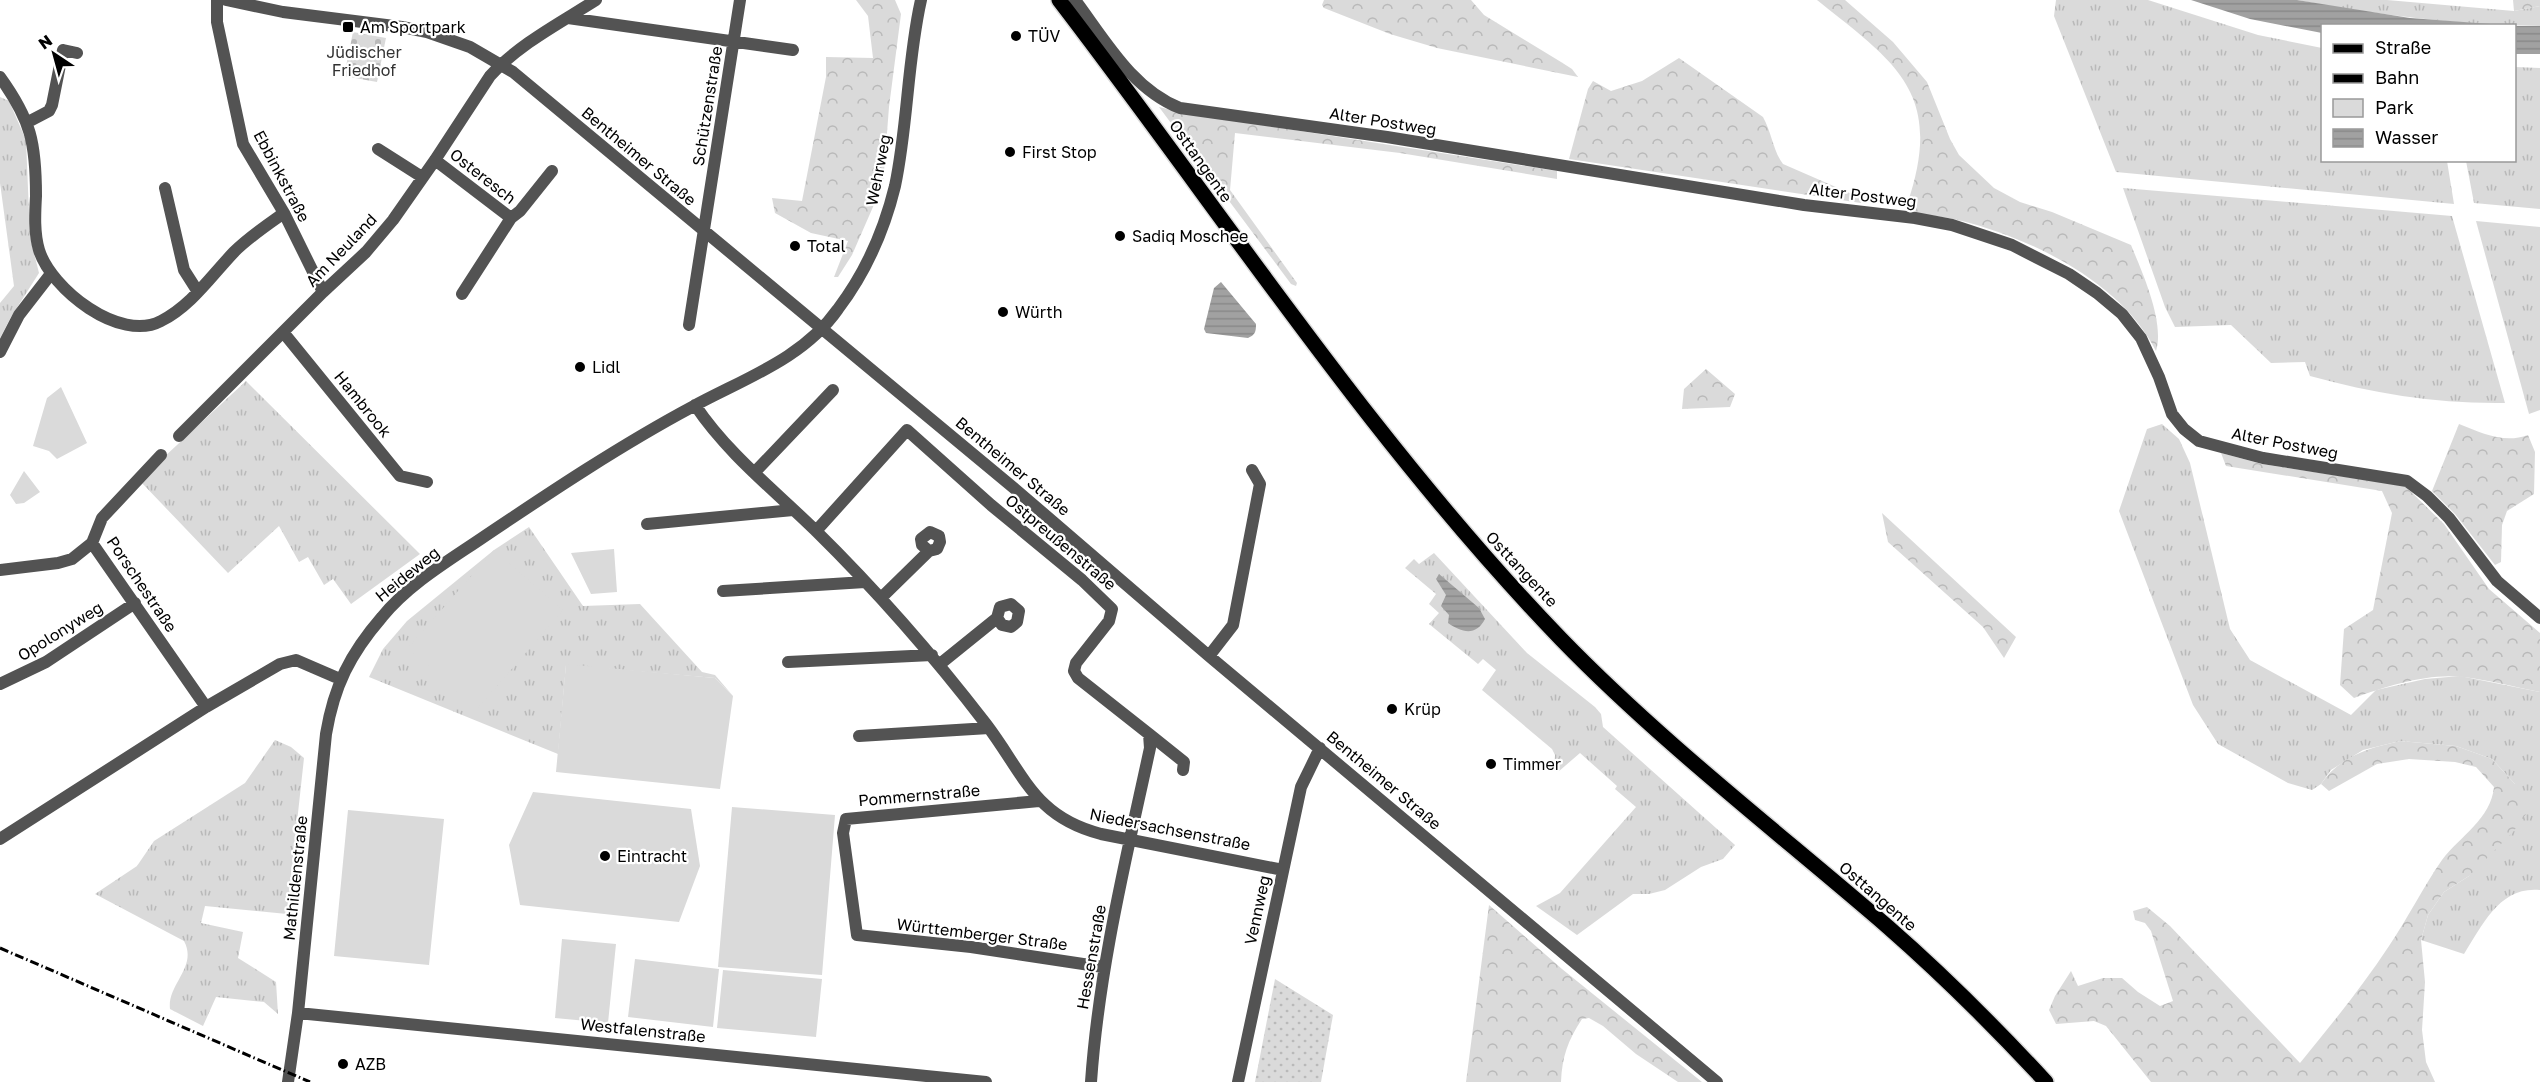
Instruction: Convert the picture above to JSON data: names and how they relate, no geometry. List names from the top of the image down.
{
  "streets": {
    "main road": ["Osttangente"],
    "street": [
      "Schützenstraße",
      "Alter Postweg",
      "Bentheimer Straße",
      "Wehrweg",
      "Ebbinkstraße",
      "Osteresch",
      "Am Neuland",
      "Hambrook",
      "Ostpreußenstraße",
      "Heideweg",
      "Porschestraße",
      "Opolonyweg",
      "Pommernstraße",
      "Niedersachsenstraße",
      "Mathildenstraße",
      "Vennweg",
      "Württemberger Straße",
      "Hessenstraße",
      "Westfalenstraße"
    ]
  },
  "crossings": [
    ["Schützenstraße", "Bentheimer Straße"],
    ["Bentheimer Straße", "Wehrweg"],
    ["Bentheimer Straße", "Am Neuland"],
    ["Bentheimer Straße", "Heideweg"],
    ["Bentheimer Straße", "Vennweg"],
    ["Wehrweg", "Heideweg"],
    ["Ebbinkstraße", "Am Neuland"],
    ["Osteresch", "Am Neuland"],
    ["Am Neuland", "Hambrook"],
    ["Ostpreußenstraße", "Niedersachsenstraße"],
    ["Heideweg", "Niedersachsenstraße"],
    ["Heideweg", "Mathildenstraße"],
    ["Porschestraße", "Opolonyweg"],
    ["Pommernstraße", "Niedersachsenstraße"],
    ["Pommernstraße", "Württemberger Straße"],
    ["Niedersachsenstraße", "Vennweg"],
    ["Niedersachsenstraße", "Hessenstraße"],
    ["Mathildenstraße", "Westfalenstraße"],
    ["Württemberger Straße", "Hessenstraße"]
  ],
  "parks": ["Jüdischer Friedhof"],
  "places": {
    "transit": ["Am Sportpark"],
    "other": [
      "TÜV",
      "First Stop",
      "Sadiq Moschee",
      "Total",
      "Würth",
      "Lidl",
      "Krüp",
      "Timmer",
      "Eintracht",
      "AZB"
    ]
  },
  "legend": [
    "Straße",
    "Bahn",
    "Park",
    "Wasser"
  ],
  "north": "top left"
}
